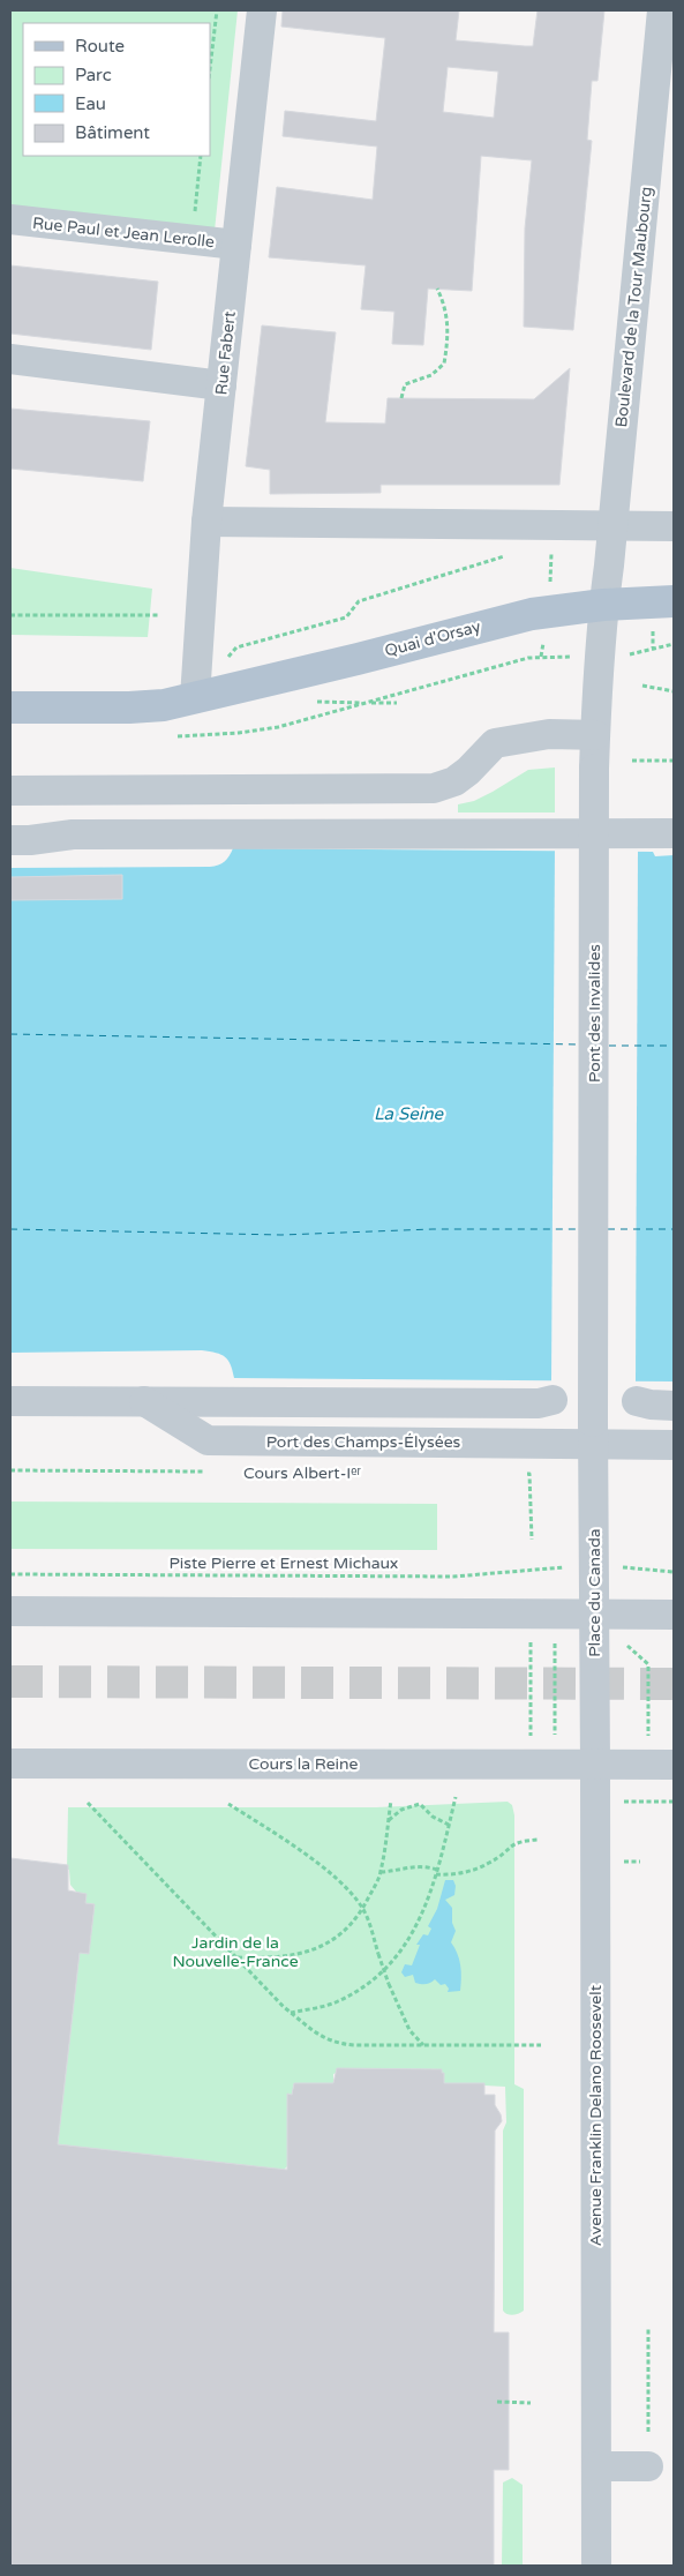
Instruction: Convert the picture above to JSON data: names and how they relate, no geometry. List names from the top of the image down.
{
  "streets": {
    "main road": ["Quai d'Orsay"],
    "street": [
      "Rue Paul et Jean Lerolle",
      "Boulevard de la Tour Maubourg",
      "Rue Fabert",
      "Pont des Invalides",
      "Port des Champs-Élysées",
      "Place du Canada",
      "Cours la Reine",
      "Avenue Franklin Delano Roosevelt"
    ],
    "path": ["Piste Pierre et Ernest Michaux"]
  },
  "crossings": [
    ["Rue Paul et Jean Lerolle", "Rue Fabert"],
    ["Boulevard de la Tour Maubourg", "Quai d'Orsay"],
    ["Boulevard de la Tour Maubourg", "Pont des Invalides"],
    ["Rue Fabert", "Quai d'Orsay"],
    ["Quai d'Orsay", "Pont des Invalides"],
    ["Pont des Invalides", "Port des Champs-Élysées"],
    ["Pont des Invalides", "Place du Canada"],
    ["Port des Champs-Élysées", "Place du Canada"],
    ["Place du Canada", "Cours la Reine"],
    ["Place du Canada", "Avenue Franklin Delano Roosevelt"],
    ["Cours la Reine", "Avenue Franklin Delano Roosevelt"]
  ],
  "water": ["La Seine"],
  "parks": ["Jardin de la Nouvelle-France"],
  "legend": [
    "Route",
    "Parc",
    "Eau",
    "Bâtiment"
  ]
}
